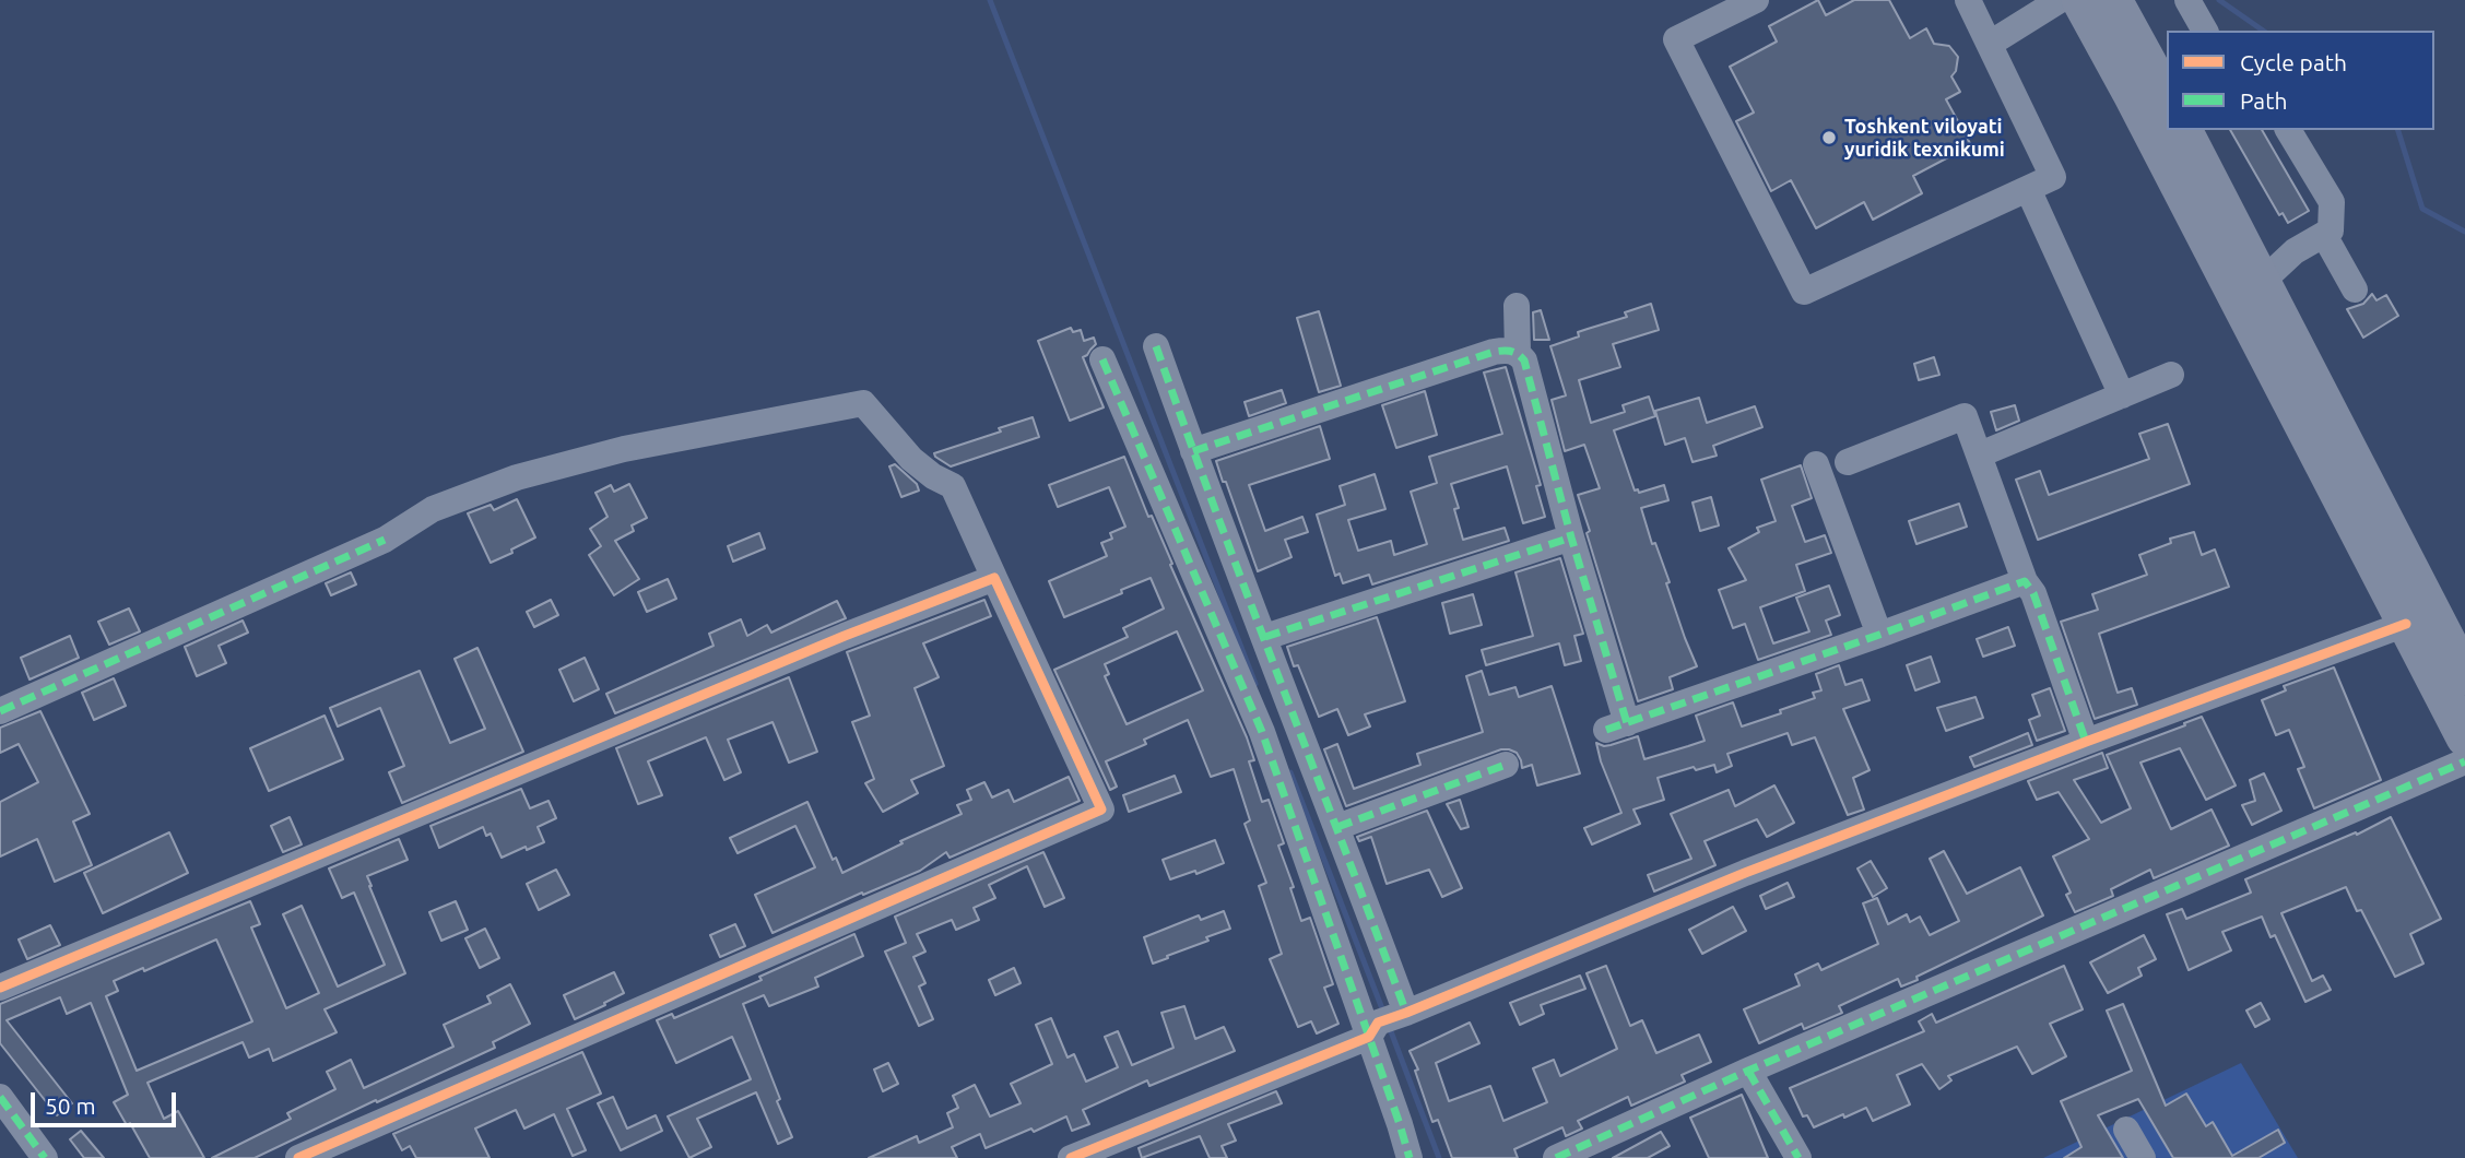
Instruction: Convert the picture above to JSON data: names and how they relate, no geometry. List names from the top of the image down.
{
  "places": ["Toshkent viloyati yuridik texnikumi"],
  "legend": ["Cycle path", "Path"],
  "scale_bar": "50 m"
}
